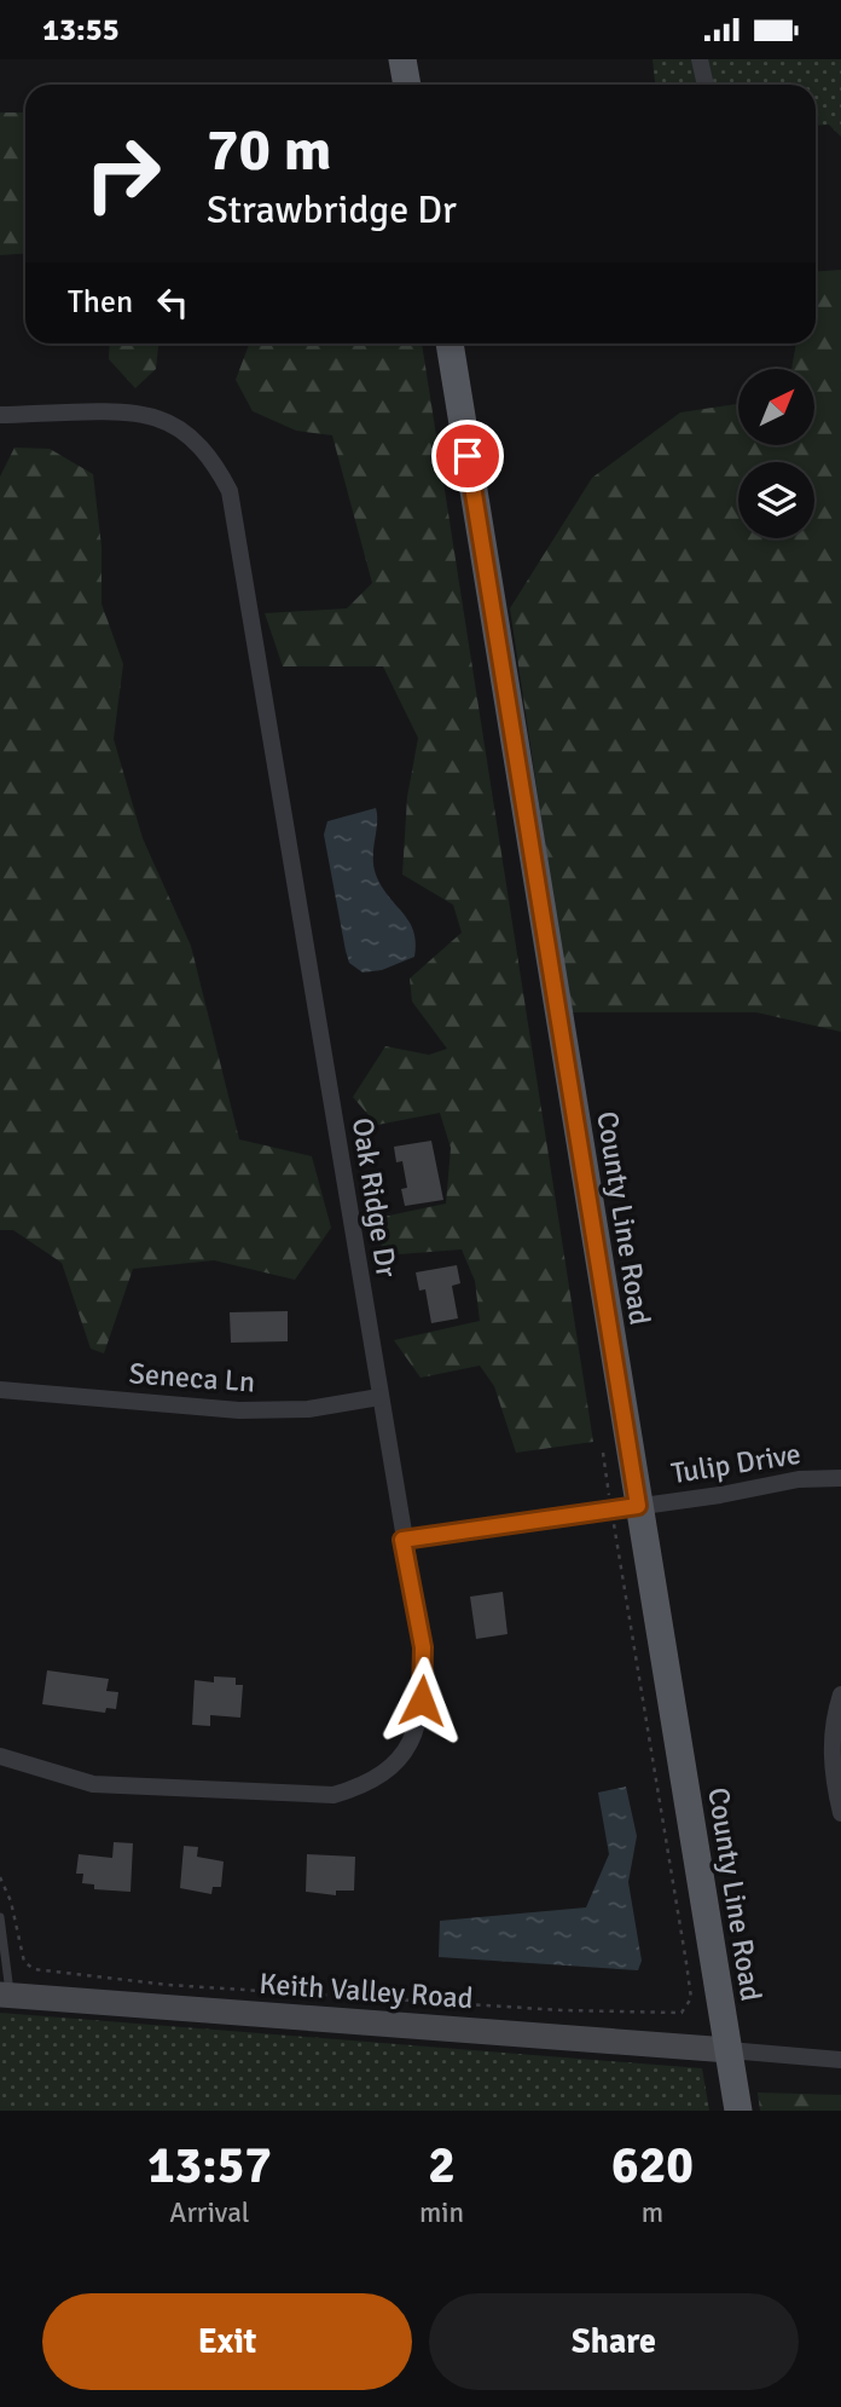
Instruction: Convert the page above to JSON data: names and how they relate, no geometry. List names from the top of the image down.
{
  "streets": {
    "main road": ["County Line Road"],
    "street": [
      "Oak Ridge Dr",
      "Seneca Ln",
      "Tulip Drive",
      "Keith Valley Road"
    ]
  },
  "crossings": [
    ["Oak Ridge Dr", "Seneca Ln"],
    ["Oak Ridge Dr", "Tulip Drive"],
    ["County Line Road", "Tulip Drive"],
    ["County Line Road", "Keith Valley Road"]
  ],
  "north": "top right",
  "page": {
    "status": "13:55",
    "turn": ["70 m", "Strawbridge Dr"],
    "then": "Then",
    "eta": [
      "13:57",
      "Arrival",
      "2",
      "min",
      "620",
      "m"
    ],
    "buttons": ["Exit", "Share"]
  }
}
